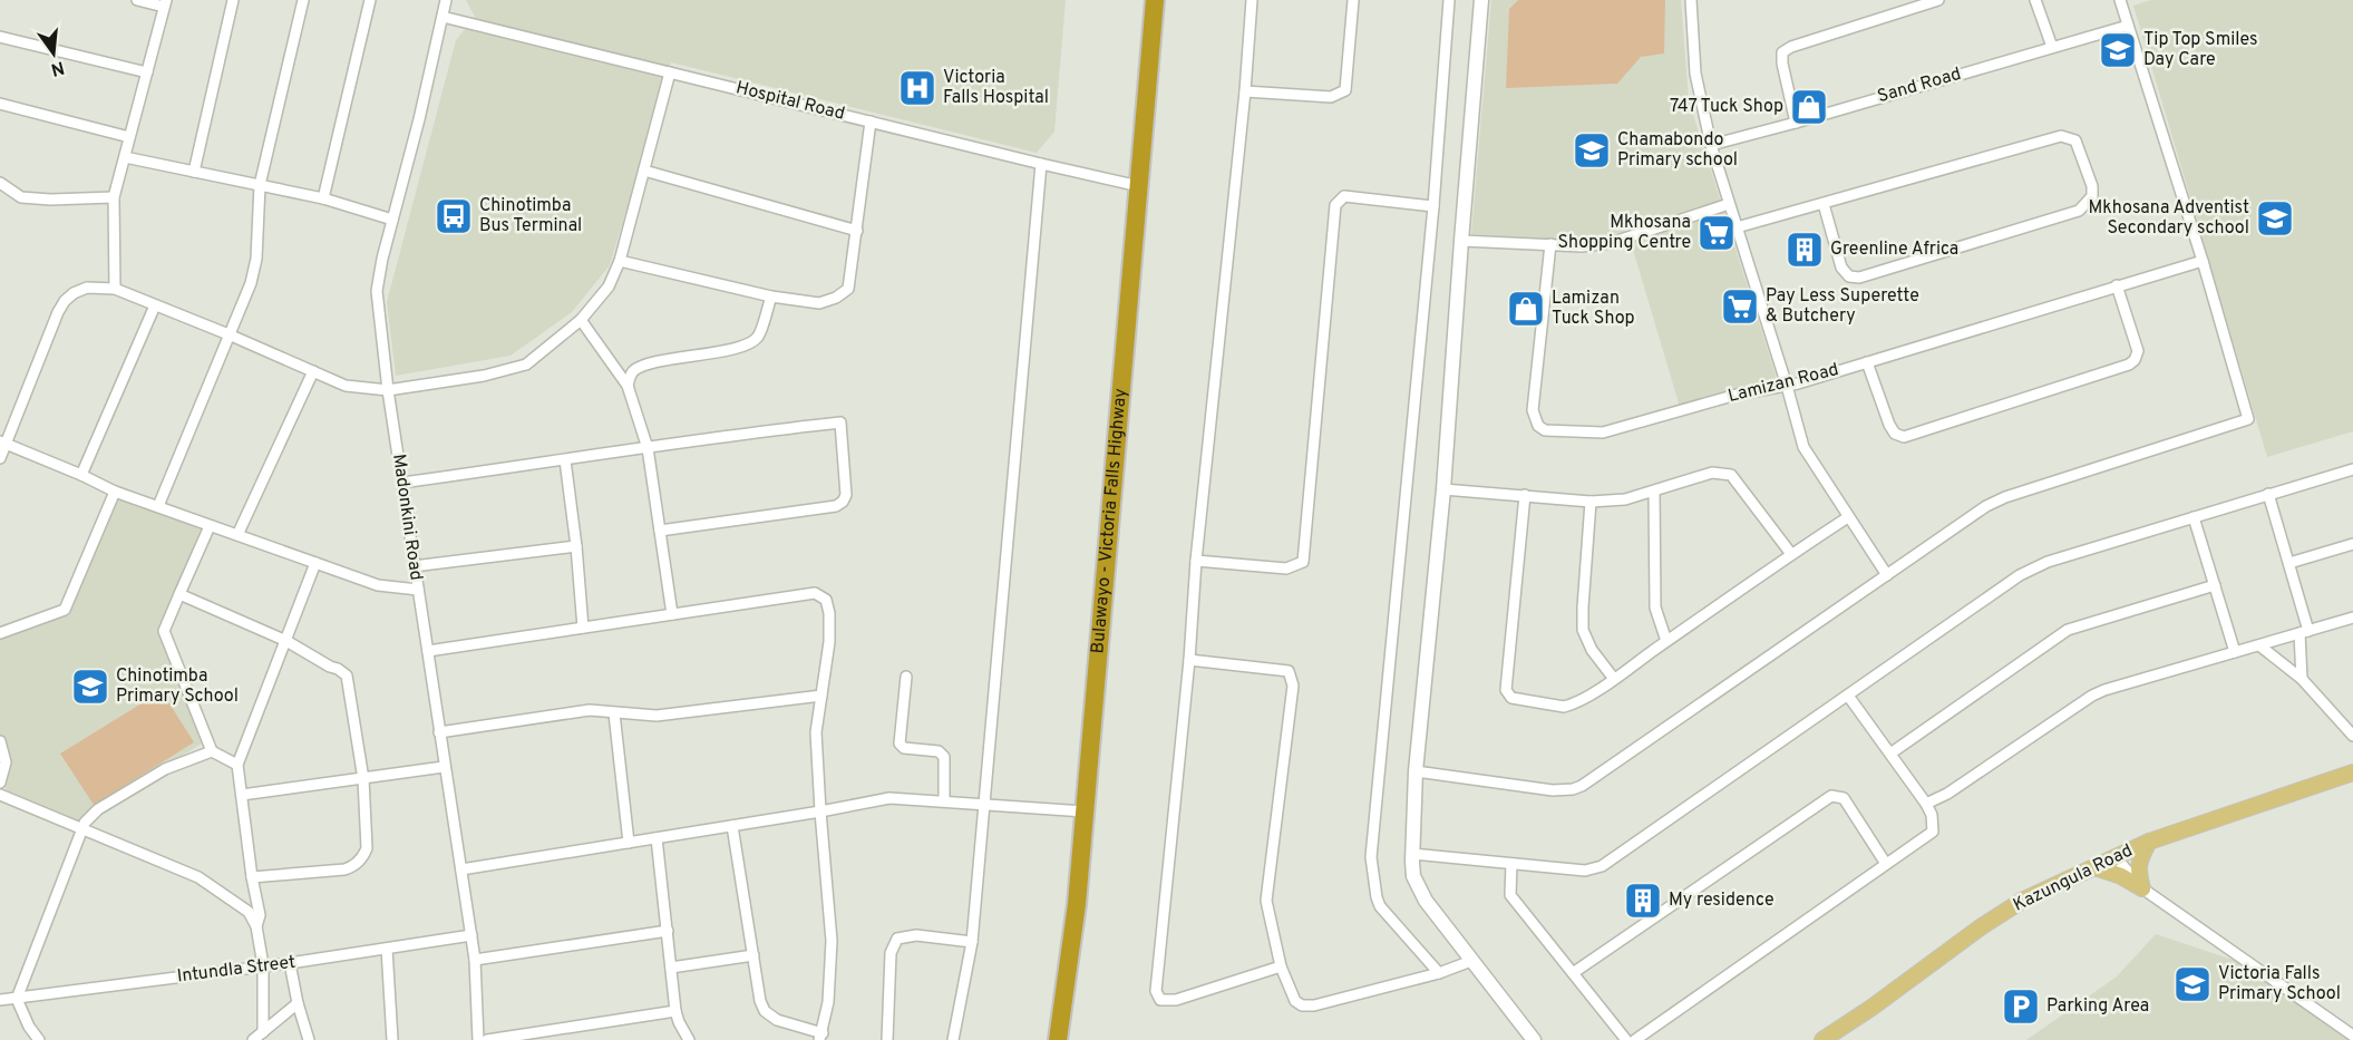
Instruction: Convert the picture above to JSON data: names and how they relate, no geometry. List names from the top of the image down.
{
  "streets": {
    "highway": ["Bulawayo - Victoria Falls Highway"],
    "main road": ["Kazungula Road"],
    "street": [
      "Sand Road",
      "Hospital Road",
      "Lamizan Road",
      "Madonkini Road",
      "Intundla Street"
    ]
  },
  "crossings": [
    ["Hospital Road", "Madonkini Road"],
    ["Hospital Road", "Bulawayo - Victoria Falls Highway"],
    ["Madonkini Road", "Intundla Street"]
  ],
  "places": {
    "school or university": [
      "Tip Top Smiles Day Care",
      "Chamabondo Primary school",
      "Mkhosana Adventist Secondary school",
      "Chinotimba Primary School",
      "Victoria Falls Primary School"
    ],
    "hospital": ["Victoria Falls Hospital"],
    "shop": ["747 Tuck Shop", "Lamizan Tuck Shop"],
    "bus stop": ["Chinotimba Bus Terminal"],
    "supermarket": ["Mkhosana Shopping Centre", "Pay Less Superette & Butchery"],
    "building": ["Greenline Africa", "My residence"],
    "parking": ["Parking Area"]
  },
  "north": "bottom"
}
